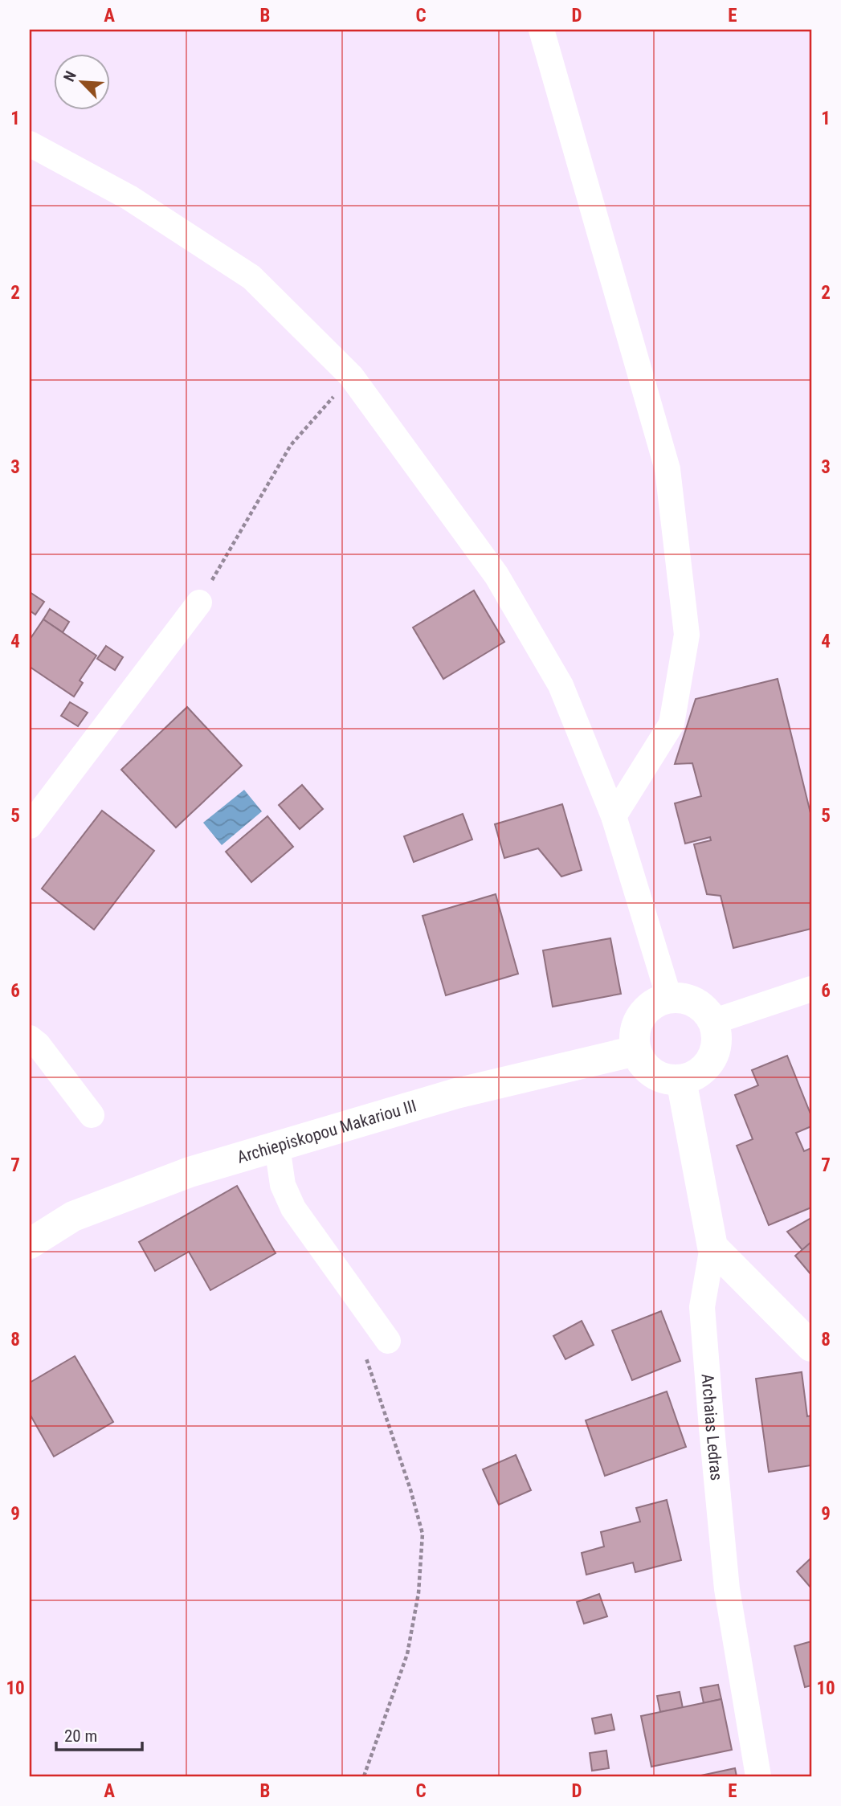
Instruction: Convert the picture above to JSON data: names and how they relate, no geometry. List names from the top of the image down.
{
  "streets": {
    "street": ["Archiepiskopou Makariou III", "Archaias Ledras"]
  },
  "crossings": [
    ["Archiepiskopou Makariou III", "Archaias Ledras"]
  ],
  "scale_bar": "20 m",
  "north": "top left",
  "grid": {
    "columns": [
      "A",
      "B",
      "C",
      "D",
      "E"
    ],
    "rows": [
      "1",
      "2",
      "3",
      "4",
      "5",
      "6",
      "7",
      "8",
      "9",
      "10"
    ]
  }
}
